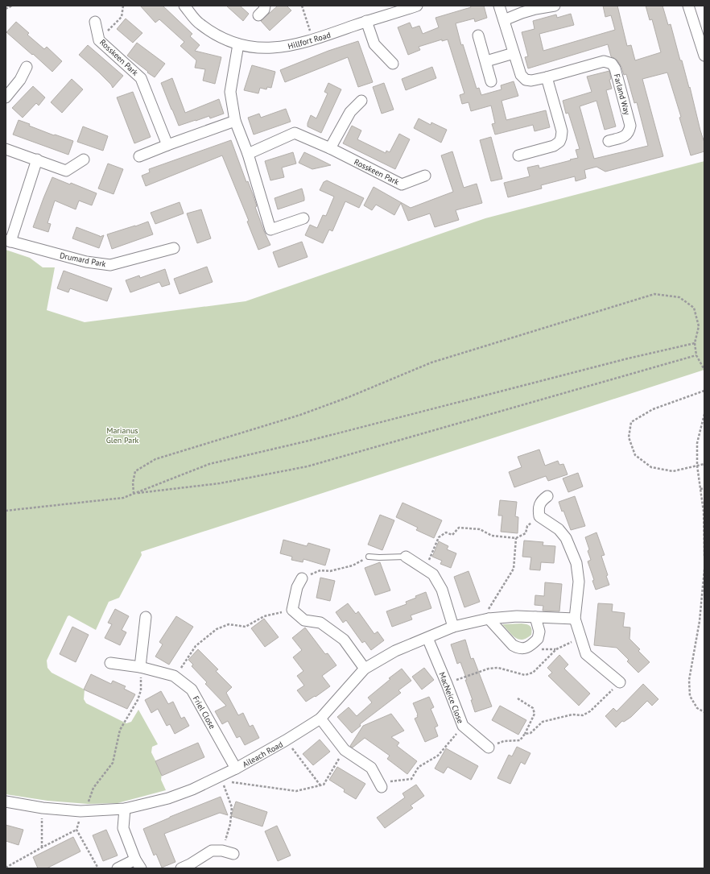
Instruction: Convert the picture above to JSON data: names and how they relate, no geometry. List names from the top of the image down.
{
  "streets": {
    "street": [
      "Hillfort Road",
      "Rosskeen Park",
      "Farland Way",
      "Drumard Park",
      "MacNeice Close",
      "Friel Close",
      "Aileach Road"
    ]
  },
  "crossings": [
    ["MacNeice Close", "Aileach Road"],
    ["Friel Close", "Aileach Road"]
  ],
  "parks": ["Marianus Glen Park"]
}
